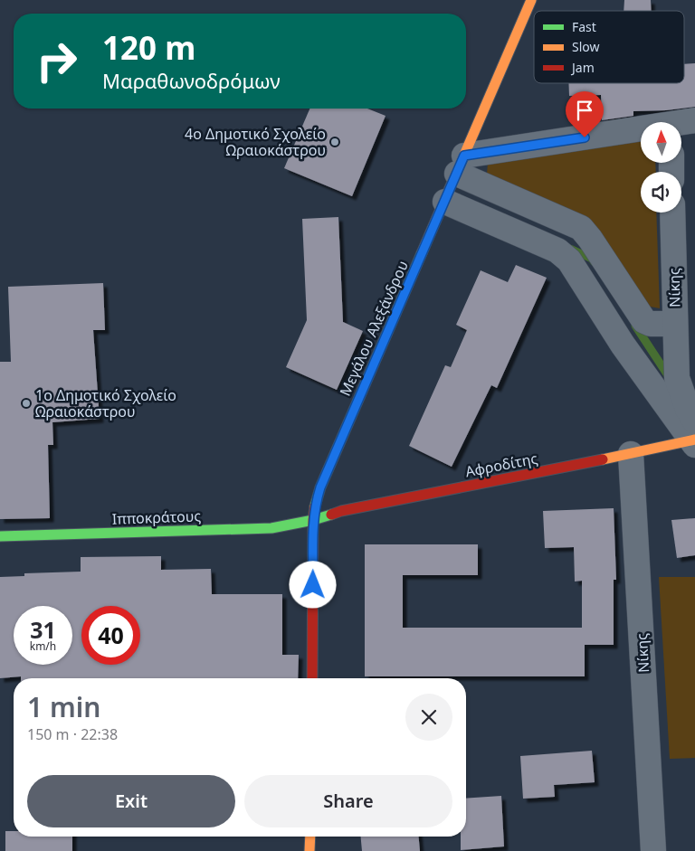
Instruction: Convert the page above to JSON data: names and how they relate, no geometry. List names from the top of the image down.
{
  "streets": {
    "street": [
      "Νίκης",
      "Μεγάλου Αλεξάνδρου",
      "Αφροδίτης",
      "Ιπποκράτους"
    ]
  },
  "crossings": [
    ["Νίκης", "Αφροδίτης"],
    ["Μεγάλου Αλεξάνδρου", "Αφροδίτης"],
    ["Μεγάλου Αλεξάνδρου", "Ιπποκράτους"],
    ["Αφροδίτης", "Ιπποκράτους"]
  ],
  "places": ["4ο Δημοτικό Σχολείο Ωραιοκάστρου", "1ο Δημοτικό Σχολείο Ωραιοκάστρου"],
  "legend": ["Fast", "Slow", "Jam"],
  "north": "top",
  "page": {
    "turn": ["120 m", "Μαραθωνοδρόμων"],
    "speed": "31 km/h",
    "limit": "40",
    "heading": ["1 min", "150 m · 22:38"],
    "buttons": ["Exit", "Share"]
  }
}
